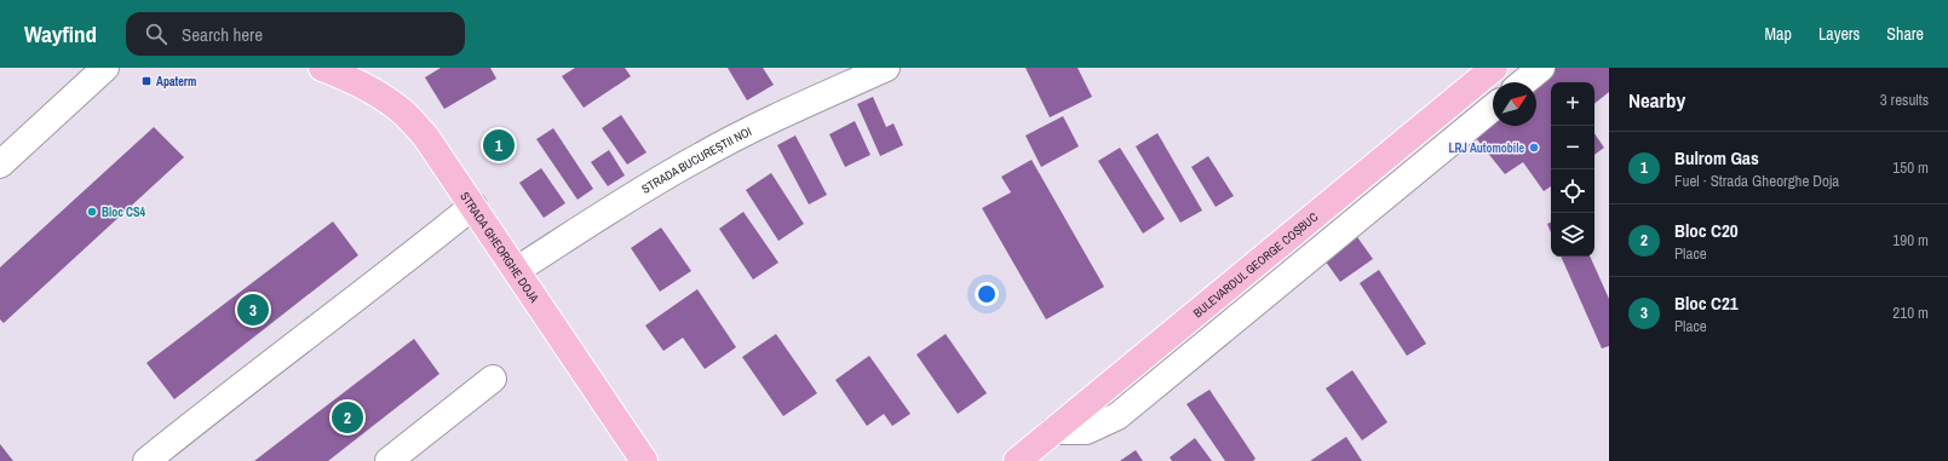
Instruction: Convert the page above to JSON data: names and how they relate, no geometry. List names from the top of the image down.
{
  "streets": {
    "main road": ["STRADA GHEORGHE DOJA", "BULEVARDUL GEORGE COȘBUC"],
    "street": ["STRADA BUCUREȘTII NOI"]
  },
  "crossings": [
    ["STRADA BUCUREȘTII NOI", "STRADA GHEORGHE DOJA"]
  ],
  "places": {
    "transit": ["Apaterm"],
    "other": ["LRJ Automobile", "Bloc CS4"]
  },
  "north": "top right",
  "page": {
    "header": "Wayfind",
    "search": "Search here",
    "nav": ["Map", "Layers", "Share"],
    "heading": ["Nearby", "3 results"],
    "map_buttons": ["+", "−"],
    "pins": ["1", "3", "2"],
    "list": [
      {
        "mark": "1",
        "name": "Bulrom Gas",
        "note": "Fuel · Strada Gheorghe Doja",
        "value": "150 m"
      },
      {
        "mark": "2",
        "name": "Bloc C20",
        "note": "Place",
        "value": "190 m"
      },
      {
        "mark": "3",
        "name": "Bloc C21",
        "note": "Place",
        "value": "210 m"
      }
    ]
  }
}
